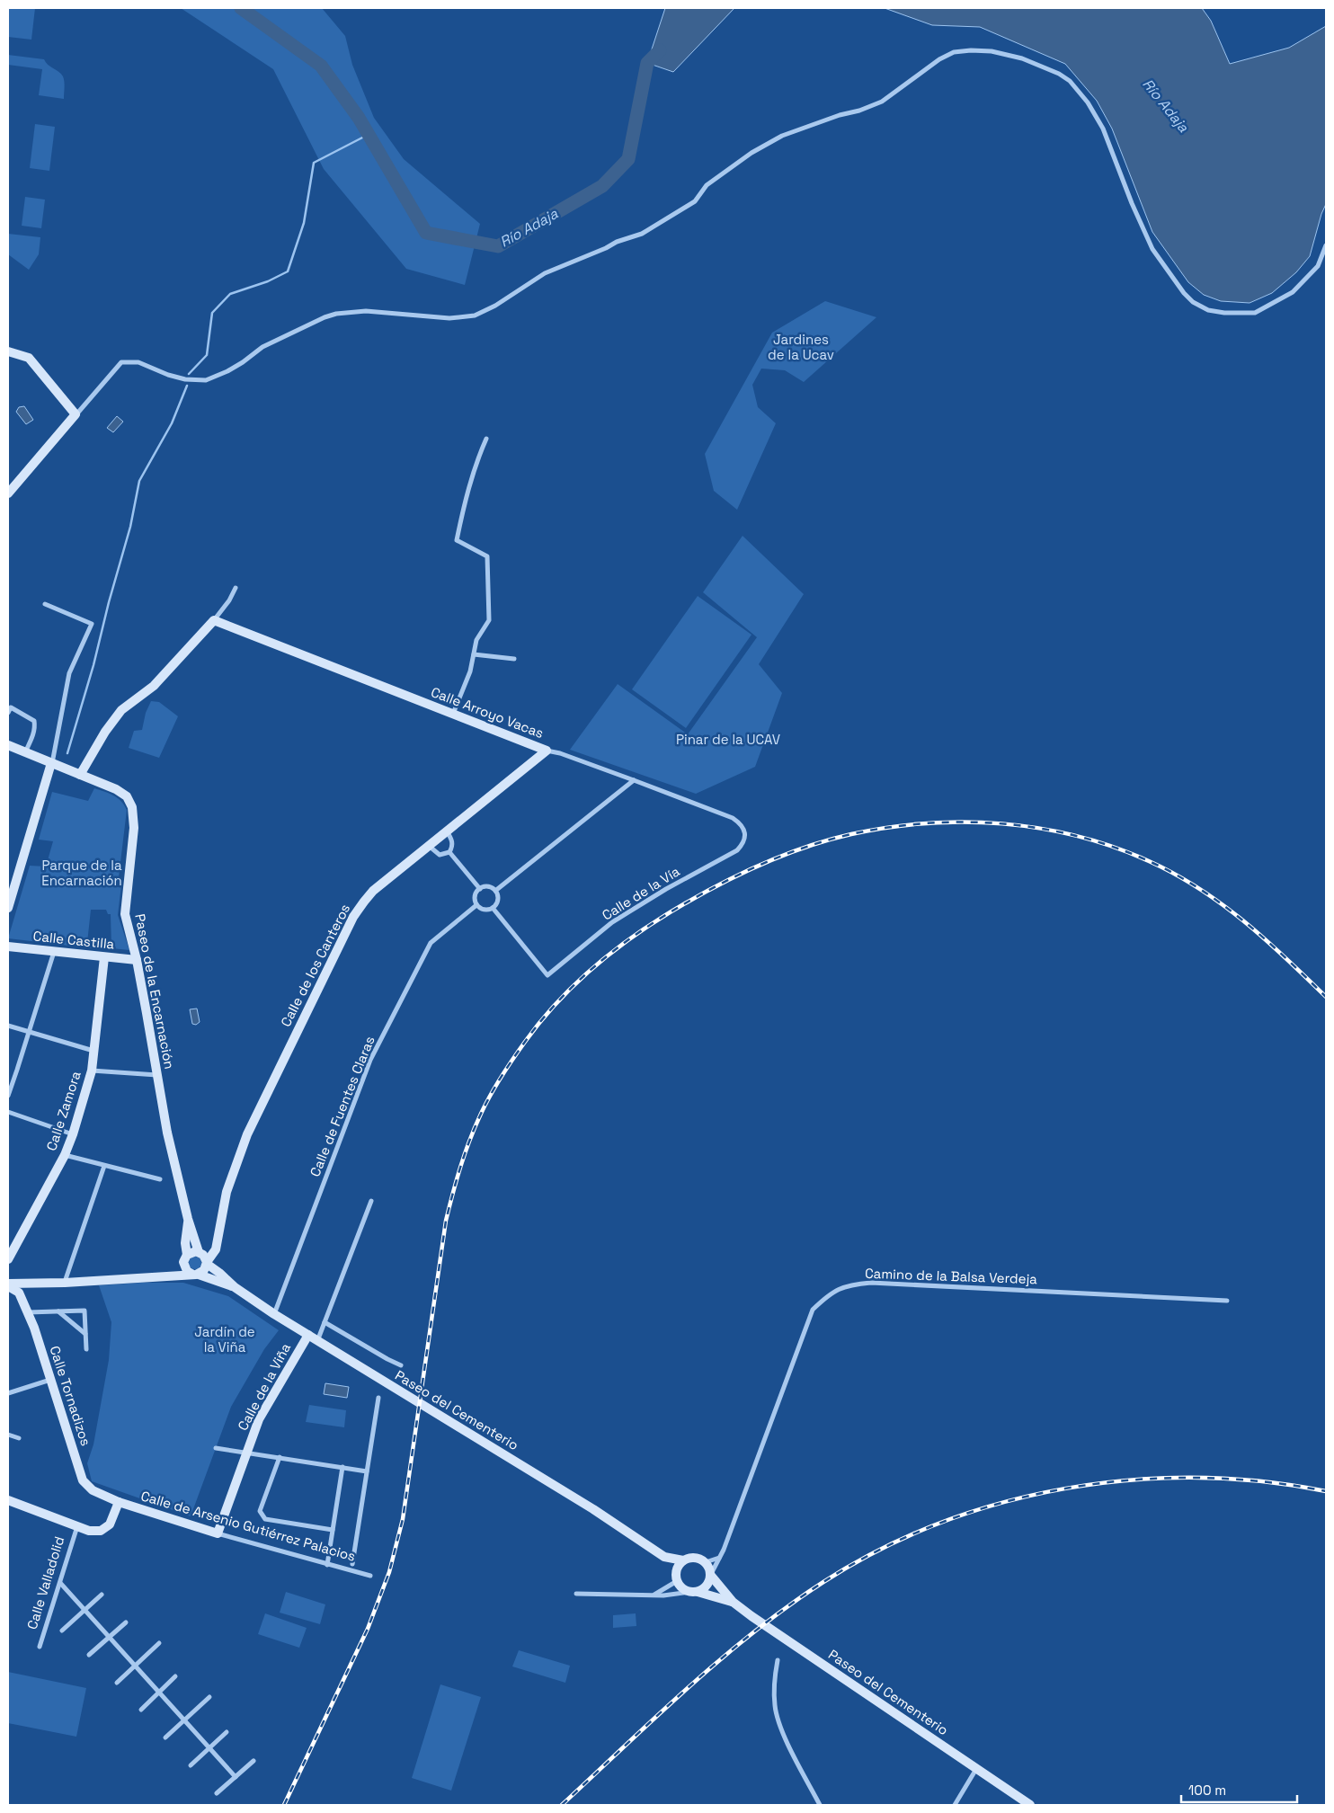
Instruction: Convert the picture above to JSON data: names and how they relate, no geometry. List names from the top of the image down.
{
  "streets": {
    "street": [
      "Calle Arroyo Vacas",
      "Calle de la Vía",
      "Calle Castilla",
      "Calle de los Canteros",
      "Paseo de la Encarnación",
      "Calle de Fuentes Claras",
      "Calle Zamora",
      "Camino de la Balsa Verdeja",
      "Calle de la Viña",
      "Calle Tornadizos",
      "Paseo del Cementerio",
      "Calle de Arsenio Gutiérrez Palacios",
      "Calle Valladolid"
    ]
  },
  "crossings": [
    ["Calle Arroyo Vacas", "Calle de la Vía"],
    ["Calle Arroyo Vacas", "Calle de los Canteros"],
    ["Calle de la Vía", "Calle de Fuentes Claras"],
    ["Calle Castilla", "Paseo de la Encarnación"],
    ["Calle Castilla", "Calle Zamora"],
    ["Calle de los Canteros", "Paseo de la Encarnación"],
    ["Calle de los Canteros", "Paseo del Cementerio"],
    ["Paseo de la Encarnación", "Paseo del Cementerio"],
    ["Calle de Fuentes Claras", "Paseo del Cementerio"],
    ["Camino de la Balsa Verdeja", "Paseo del Cementerio"],
    ["Calle de la Viña", "Paseo del Cementerio"],
    ["Calle de la Viña", "Calle de Arsenio Gutiérrez Palacios"],
    ["Calle Tornadizos", "Paseo del Cementerio"],
    ["Calle Tornadizos", "Calle de Arsenio Gutiérrez Palacios"],
    ["Calle Tornadizos", "Calle Valladolid"],
    ["Calle de Arsenio Gutiérrez Palacios", "Calle Valladolid"]
  ],
  "water": ["Río Adaja"],
  "parks": [
    "Jardines de la Ucav",
    "Pinar de la UCAV",
    "Parque de la Encarnación",
    "Jardín de la Viña"
  ],
  "scale_bar": "100 m"
}
